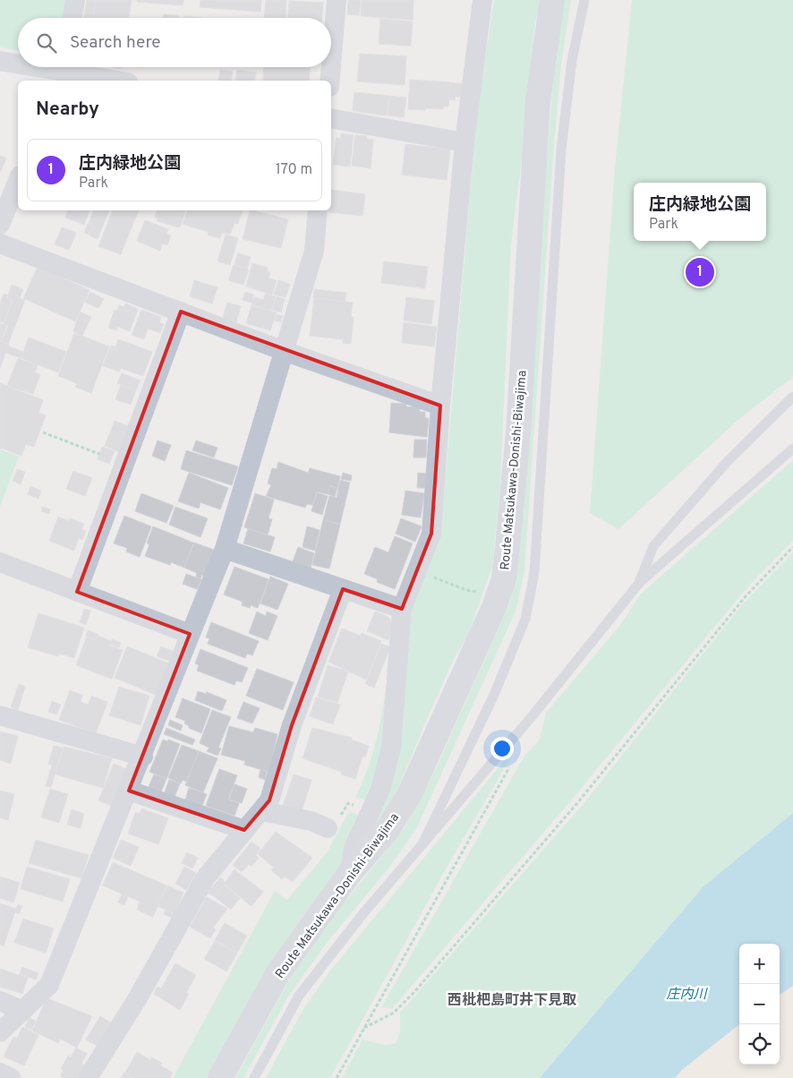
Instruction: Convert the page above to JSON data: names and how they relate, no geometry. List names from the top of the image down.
{
  "streets": {
    "main road": ["Route Matsukawa-Donishi-Biwajima"]
  },
  "districts": ["西枇杷島町井下見取"],
  "water": ["庄内川"],
  "page": {
    "search": "Search here",
    "heading": "Nearby",
    "list": [
      {
        "mark": "1",
        "name": "庄内緑地公園",
        "note": "Park",
        "value": "170 m"
      }
    ],
    "popup": ["庄内緑地公園", "Park"],
    "pins": "1",
    "map_buttons": ["+", "−"]
  }
}
